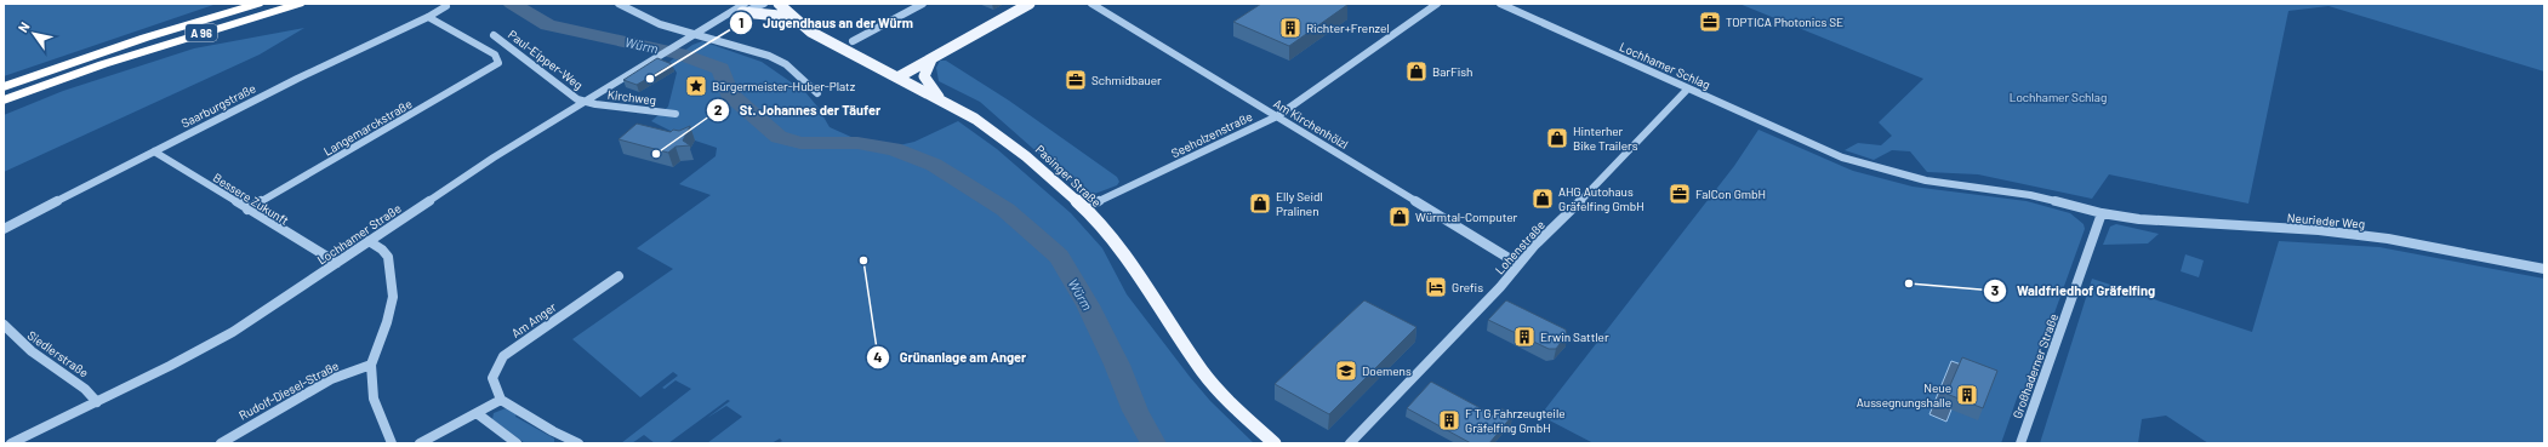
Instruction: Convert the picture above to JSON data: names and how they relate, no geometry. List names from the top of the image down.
{
  "streets": {
    "highway": ["A 96"],
    "main road": ["Pasinger Straße"],
    "street": [
      "Paul-Eipper-Weg",
      "Lochhamer Schlag",
      "Kirchweg",
      "Saarburgstraße",
      "Am Kirchenhölzl",
      "Langemarckstraße",
      "Seeholzenstraße",
      "Bessere Zukunft",
      "Neurieder Weg",
      "Lochhamer Straße",
      "Lohenstraße",
      "Am Anger",
      "Siedlerstraße",
      "Großhaderner Straße",
      "Rudolf-Diesel-Straße"
    ]
  },
  "crossings": [
    ["Paul-Eipper-Weg", "Kirchweg"],
    ["Paul-Eipper-Weg", "Lochhamer Straße"],
    ["Lochhamer Schlag", "Neurieder Weg"],
    ["Lochhamer Schlag", "Lohenstraße"],
    ["Lochhamer Schlag", "Großhaderner Straße"],
    ["Kirchweg", "Lochhamer Straße"],
    ["Saarburgstraße", "Langemarckstraße"],
    ["Saarburgstraße", "Bessere Zukunft"],
    ["Am Kirchenhölzl", "Seeholzenstraße"],
    ["Am Kirchenhölzl", "Lohenstraße"],
    ["Langemarckstraße", "Bessere Zukunft"],
    ["Seeholzenstraße", "Pasinger Straße"],
    ["Bessere Zukunft", "Lochhamer Straße"],
    ["Neurieder Weg", "Großhaderner Straße"],
    ["Lochhamer Straße", "Siedlerstraße"]
  ],
  "water": ["Würm"],
  "parks": ["Lochhamer Schlag"],
  "places": {
    "office": ["TOPTICA Photonics SE", "Schmidbauer", "FalCon GmbH"],
    "building": [
      "Richter+Frenzel",
      "Erwin Sattler",
      "Neue Aussegnungshalle",
      "F T G Fahrzeugteile Gräfelfing GmbH"
    ],
    "shop": [
      "BarFish",
      "Hinterher Bike Trailers",
      "AHG Autohaus Gräfelfing GmbH",
      "Elly Seidl Pralinen",
      "Würmtal-Computer"
    ],
    "other": [
      "Jugendhaus an der Würm",
      "St. Johannes der Täufer",
      "Grünanlage am Anger",
      "Waldfriedhof Gräfelfing"
    ],
    "place": ["Bürgermeister-Huber-Platz"],
    "hotel": ["Grefis"],
    "school or university": ["Doemens"]
  },
  "north": "top left"
}
